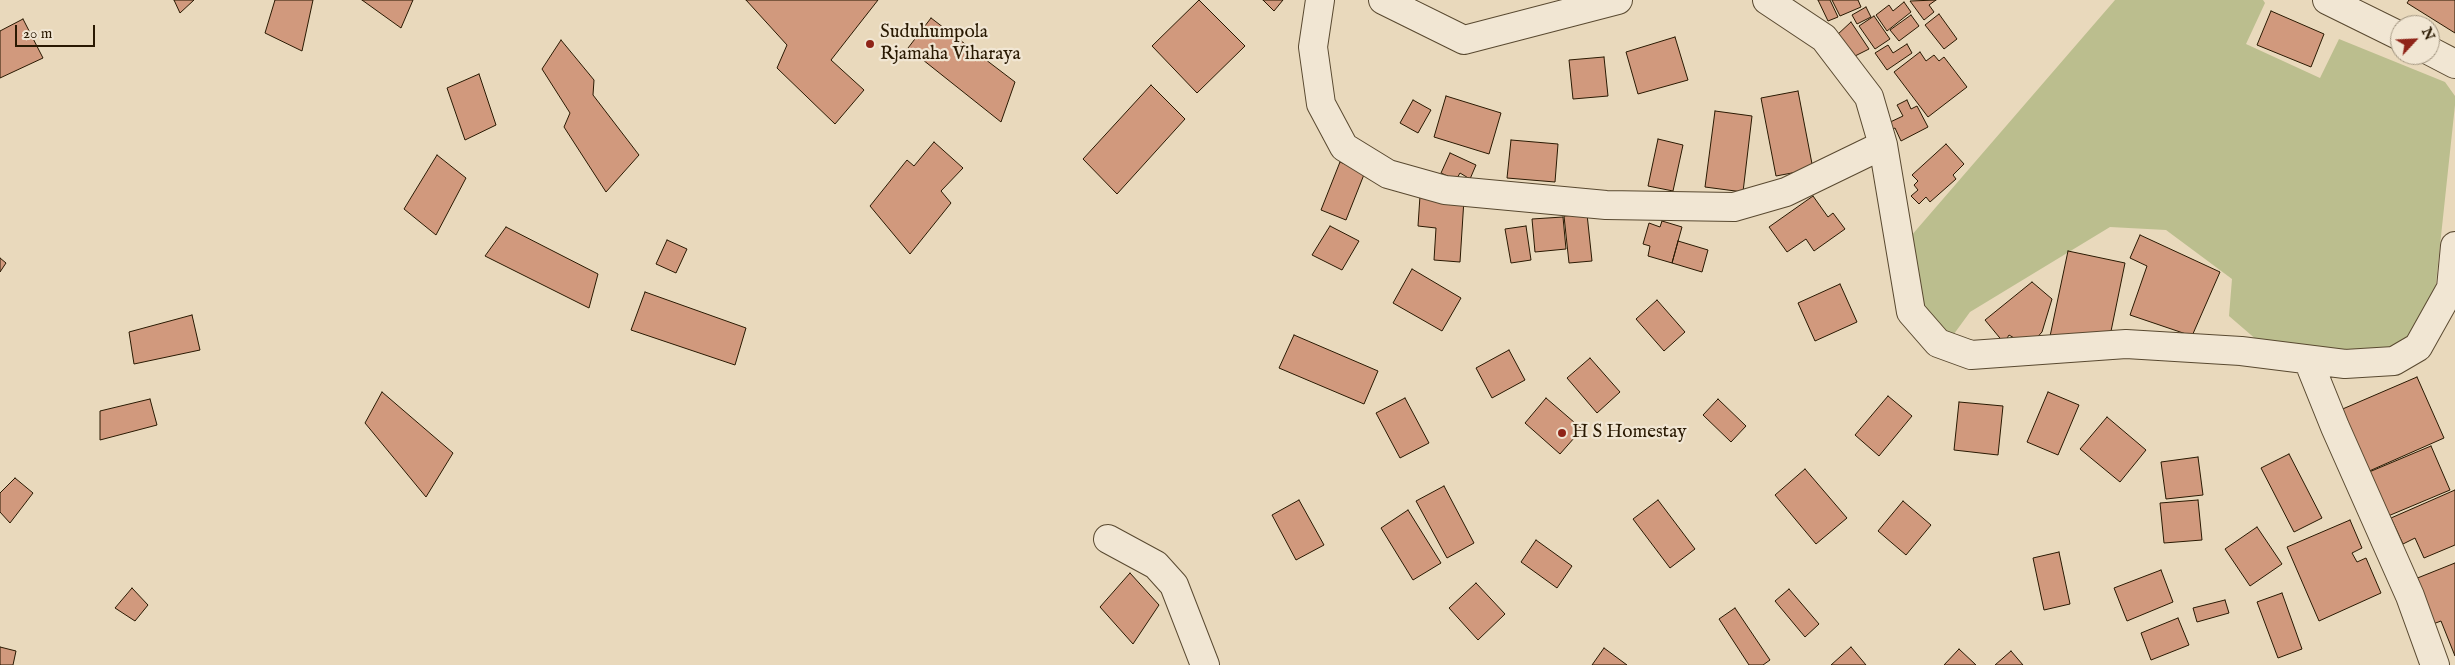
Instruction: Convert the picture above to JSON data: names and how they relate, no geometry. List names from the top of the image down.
{
  "places": ["Suduhumpola Rjamaha Viharaya", "H S Homestay"],
  "scale_bar": "20 m",
  "north": "top right"
}
